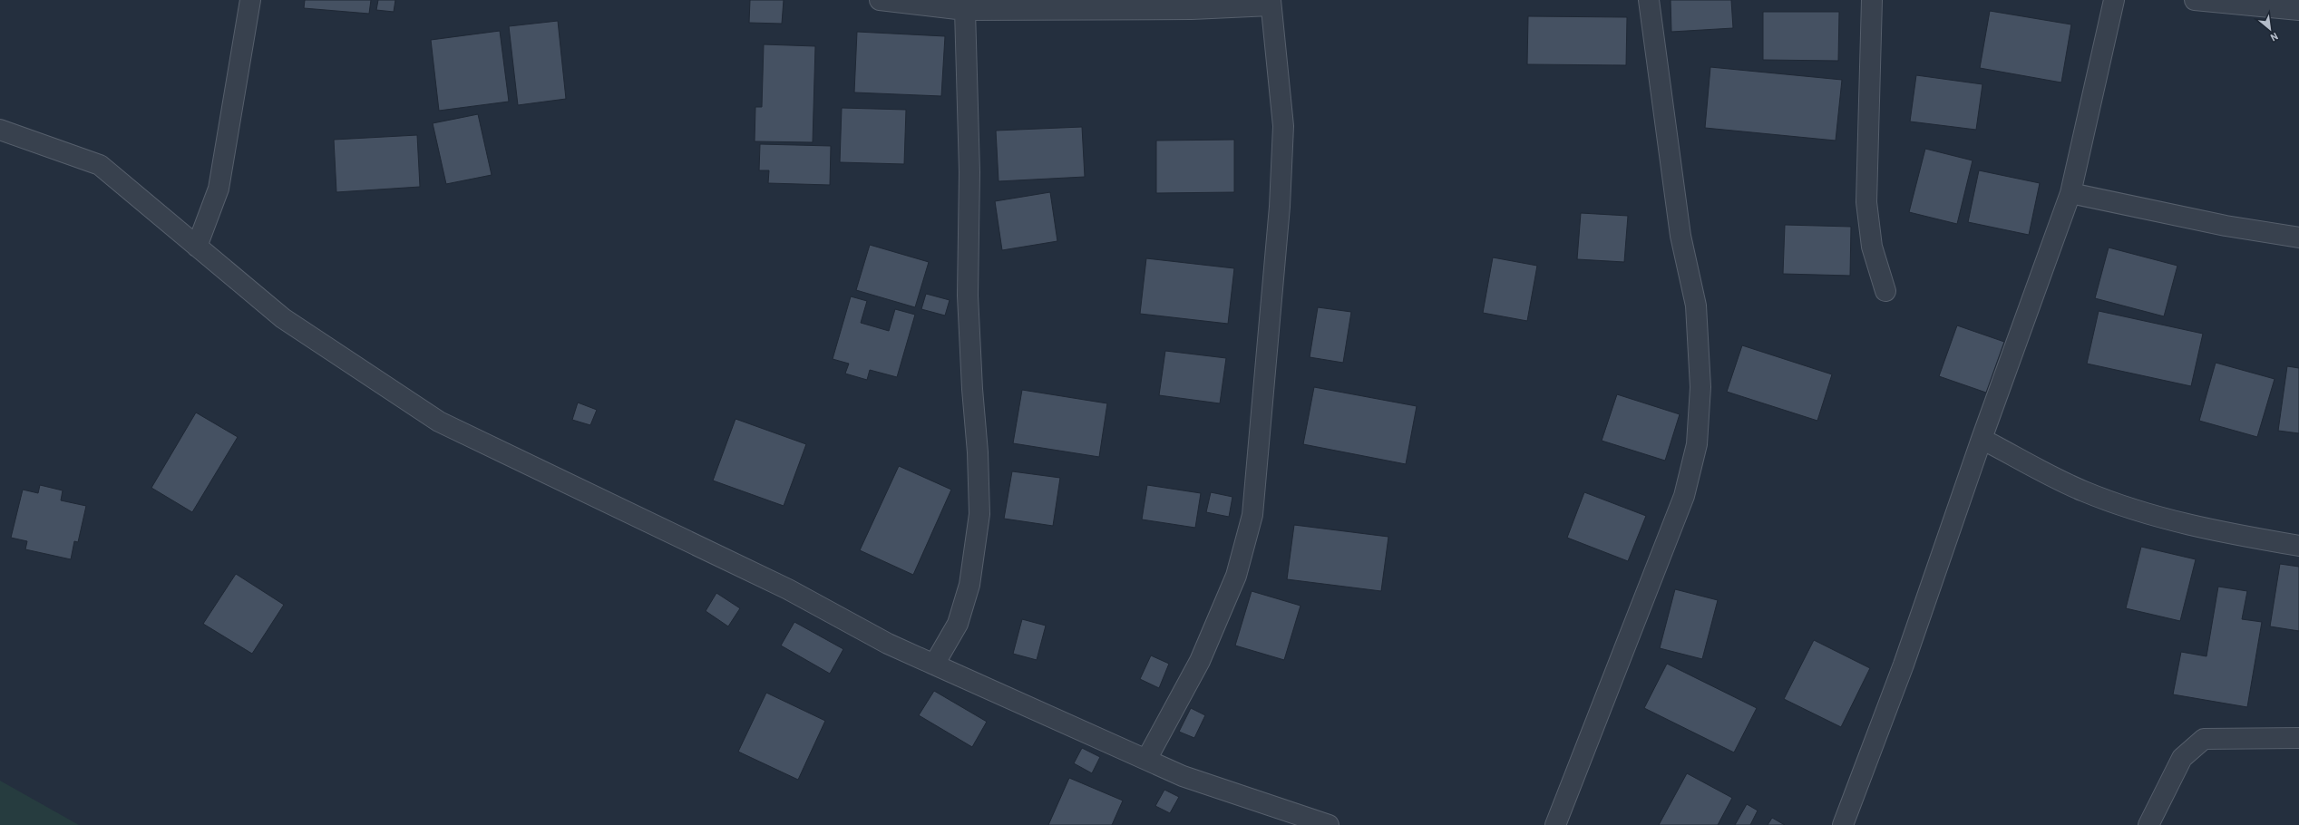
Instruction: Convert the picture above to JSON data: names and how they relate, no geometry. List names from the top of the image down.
{
  "north": "bottom right"
}
